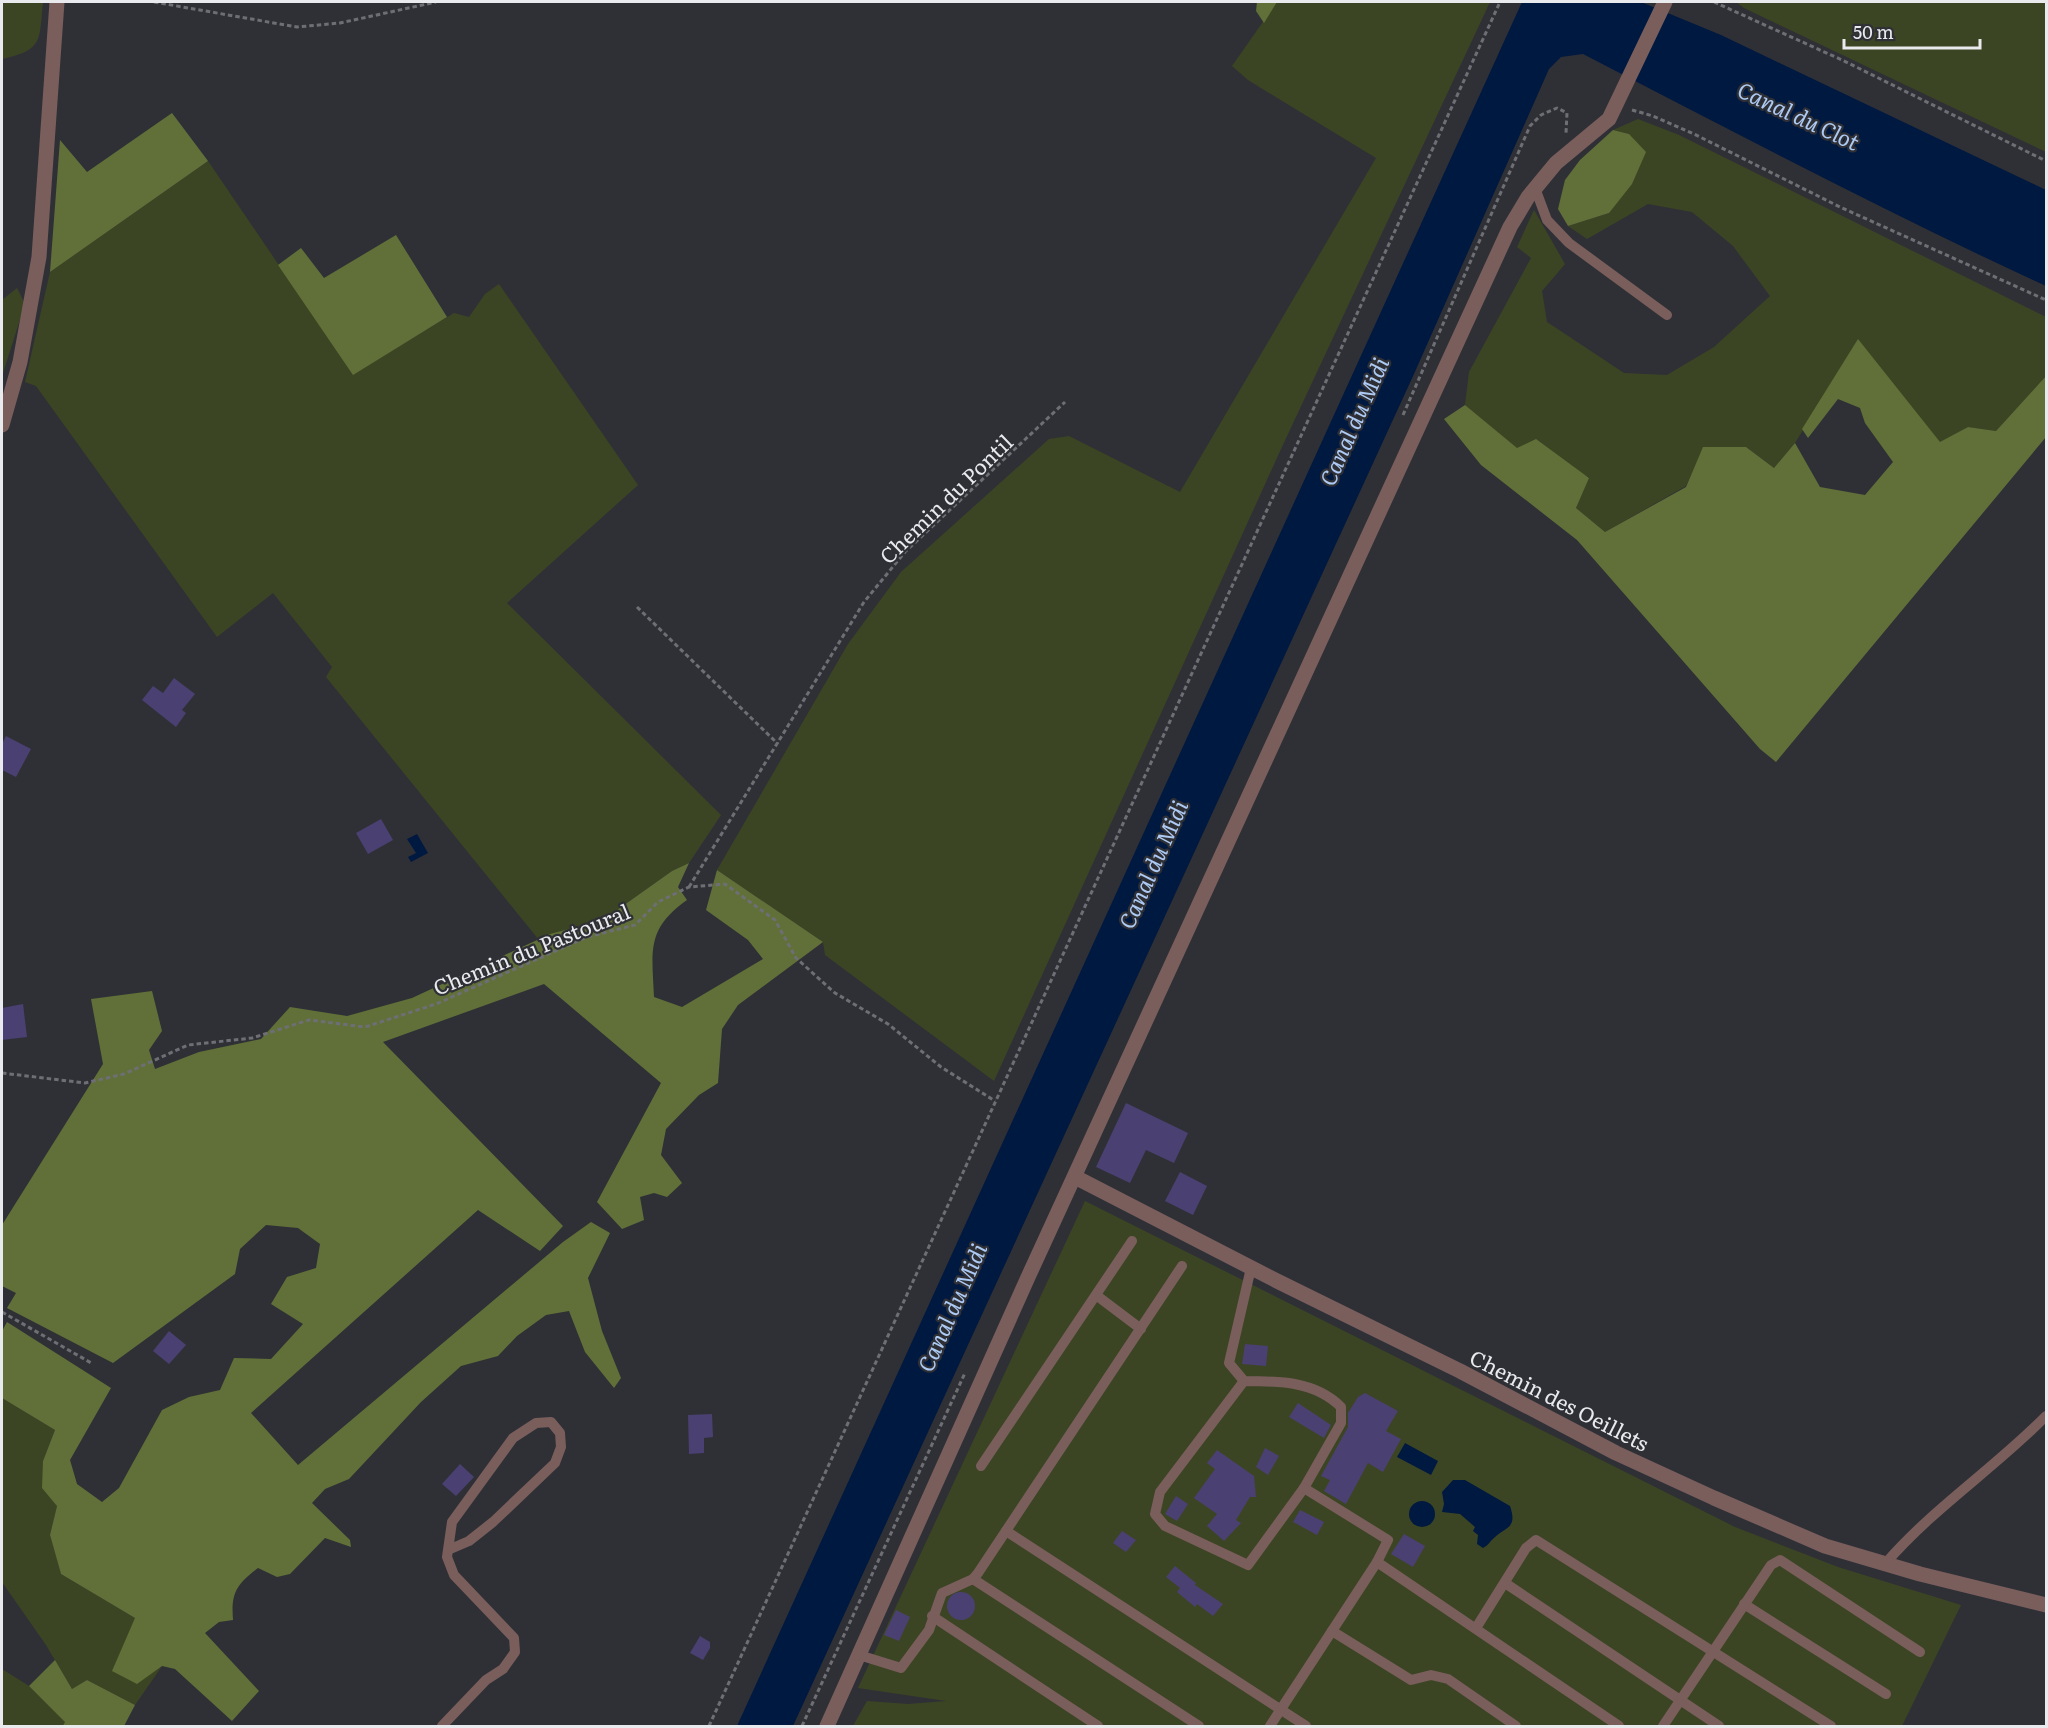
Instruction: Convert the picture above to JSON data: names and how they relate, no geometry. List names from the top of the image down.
{
  "streets": {
    "street": ["Chemin des Oeillets"],
    "path": ["Chemin du Pontil", "Chemin du Pastoural"]
  },
  "crossings": [
    ["Chemin du Pontil", "Chemin du Pastoural"]
  ],
  "water": ["Canal du Clot", "Canal du Midi"],
  "scale_bar": "50 m"
}
